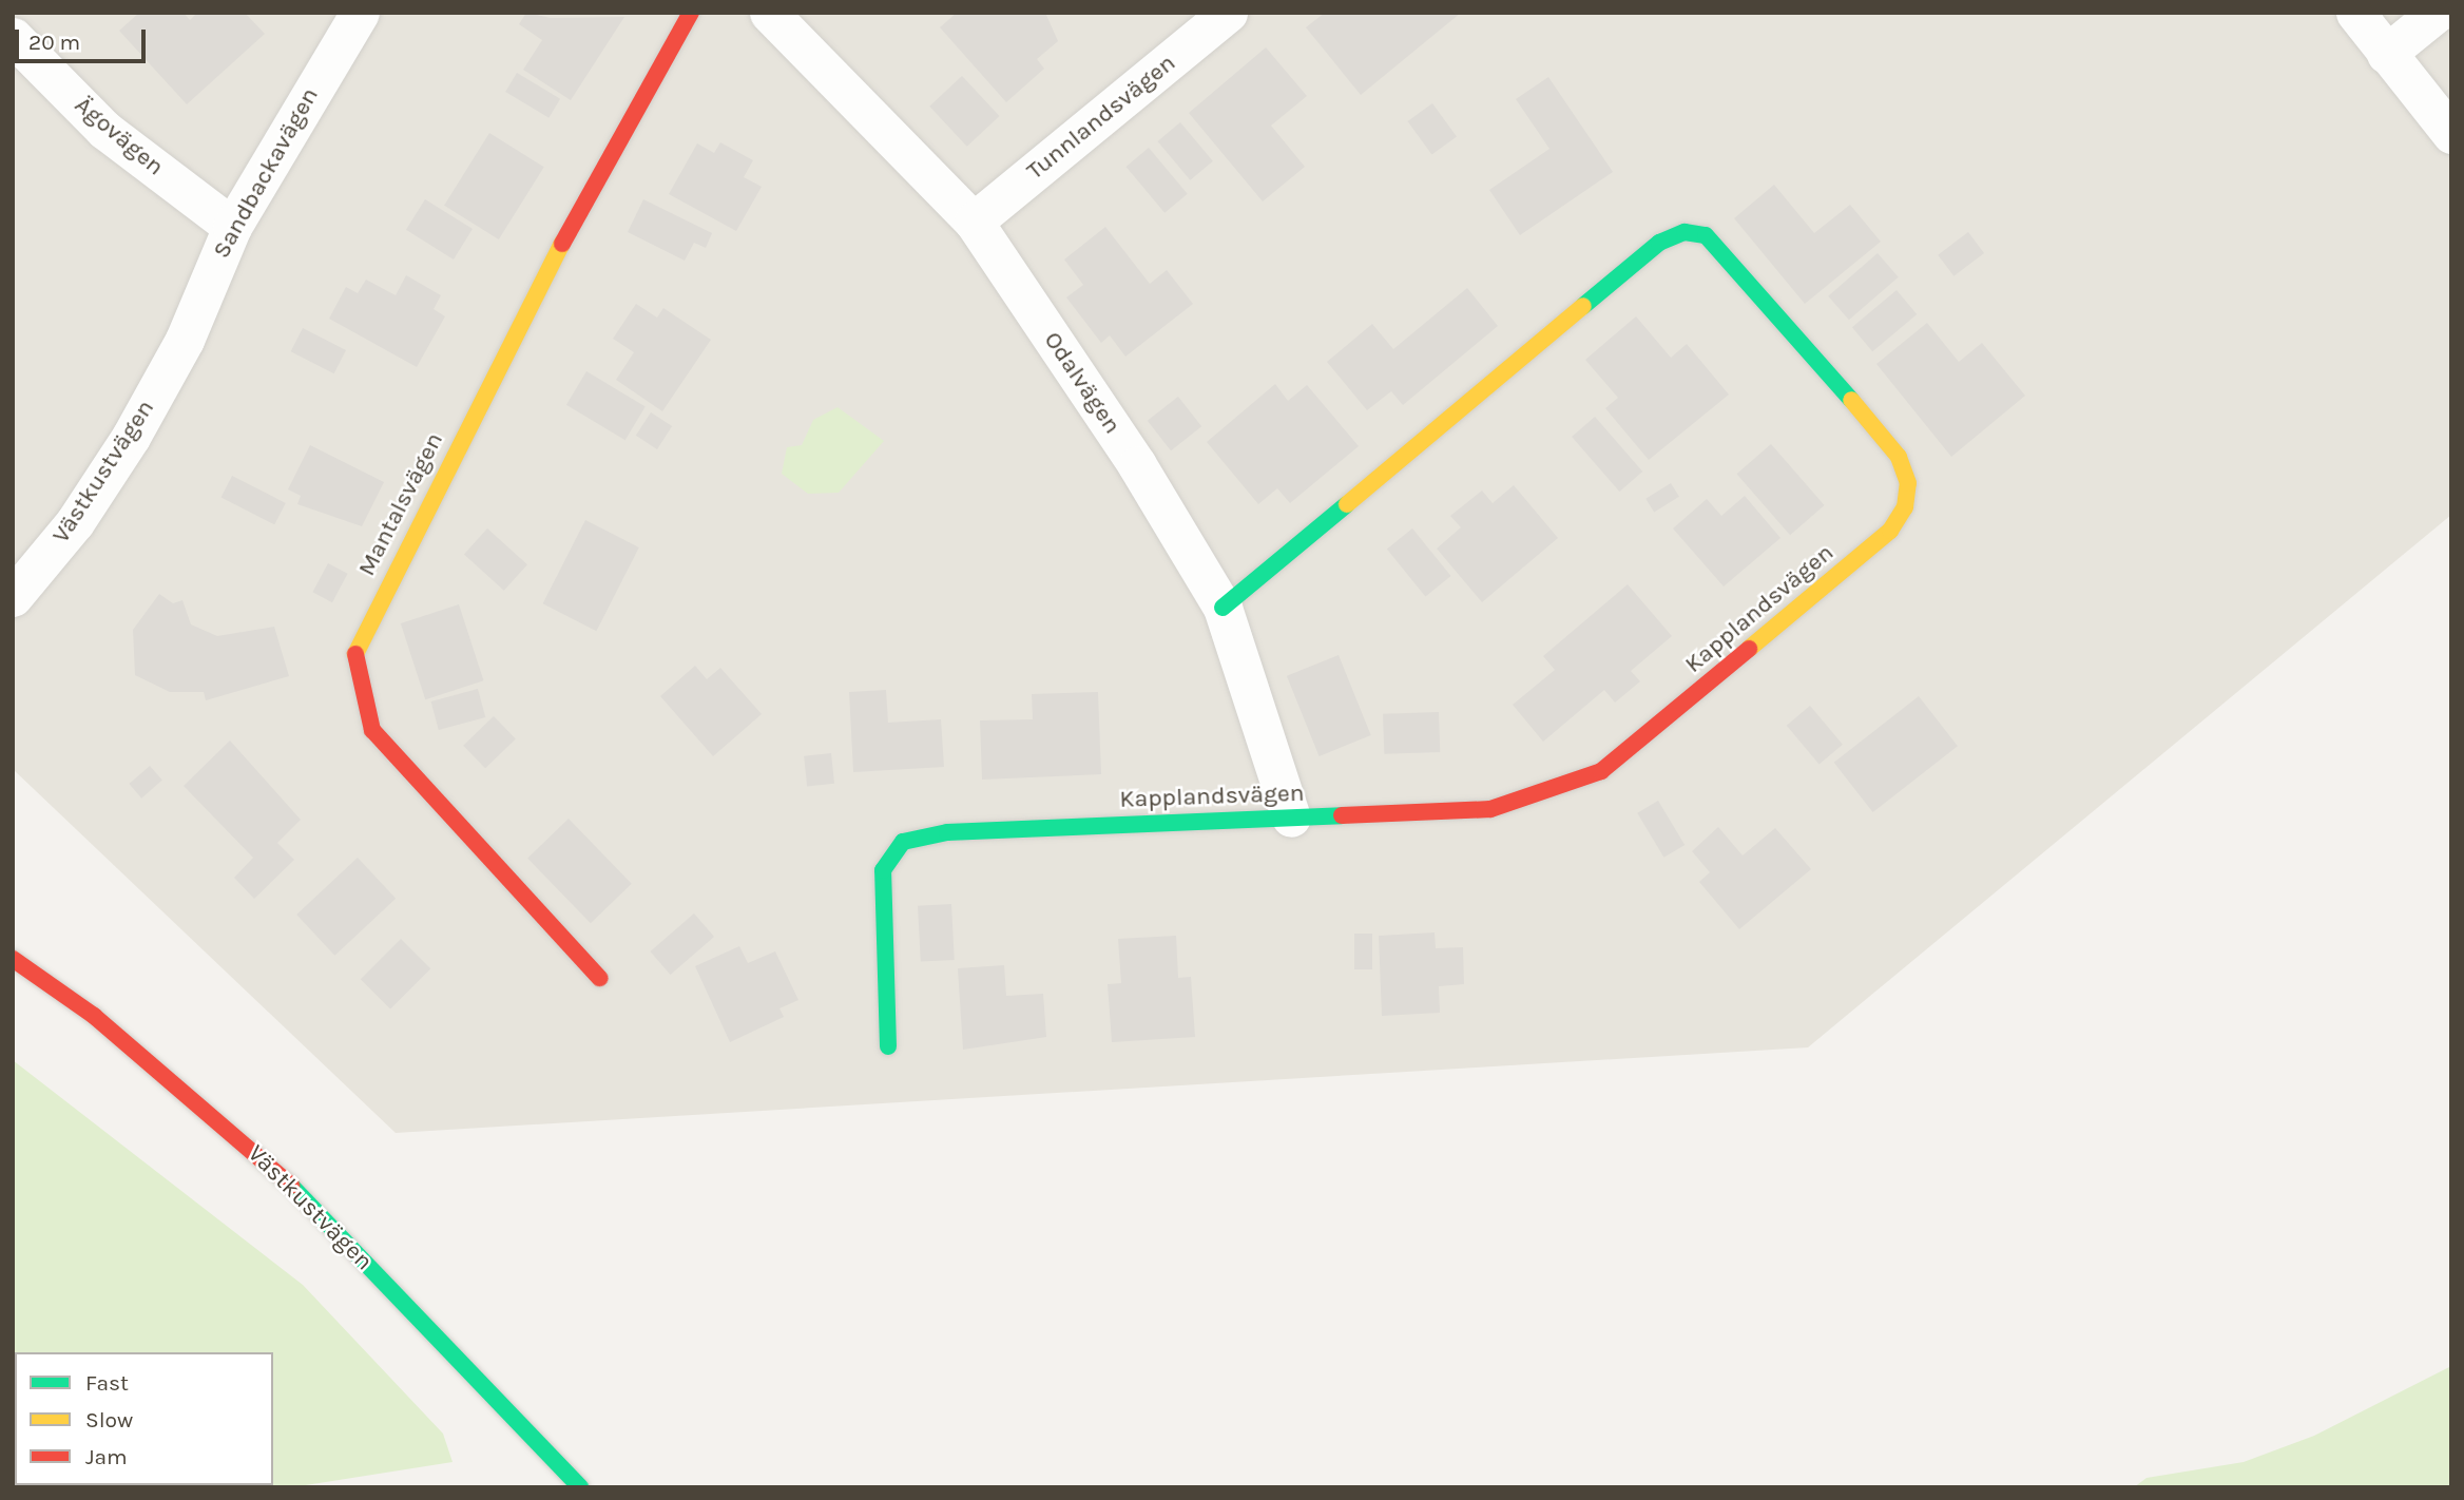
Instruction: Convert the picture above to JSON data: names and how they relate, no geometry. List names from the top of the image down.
{
  "streets": {
    "street": [
      "Tunnlandsvägen",
      "Ägovägen",
      "Sandbackavägen",
      "Odalvägen",
      "Västkustvägen",
      "Mantalsvägen",
      "Kapplandsvägen"
    ]
  },
  "crossings": [
    ["Tunnlandsvägen", "Odalvägen"],
    ["Ägovägen", "Sandbackavägen"],
    ["Sandbackavägen", "Västkustvägen"],
    ["Odalvägen", "Kapplandsvägen"]
  ],
  "legend": ["Fast", "Slow", "Jam"],
  "scale_bar": "20 m"
}
